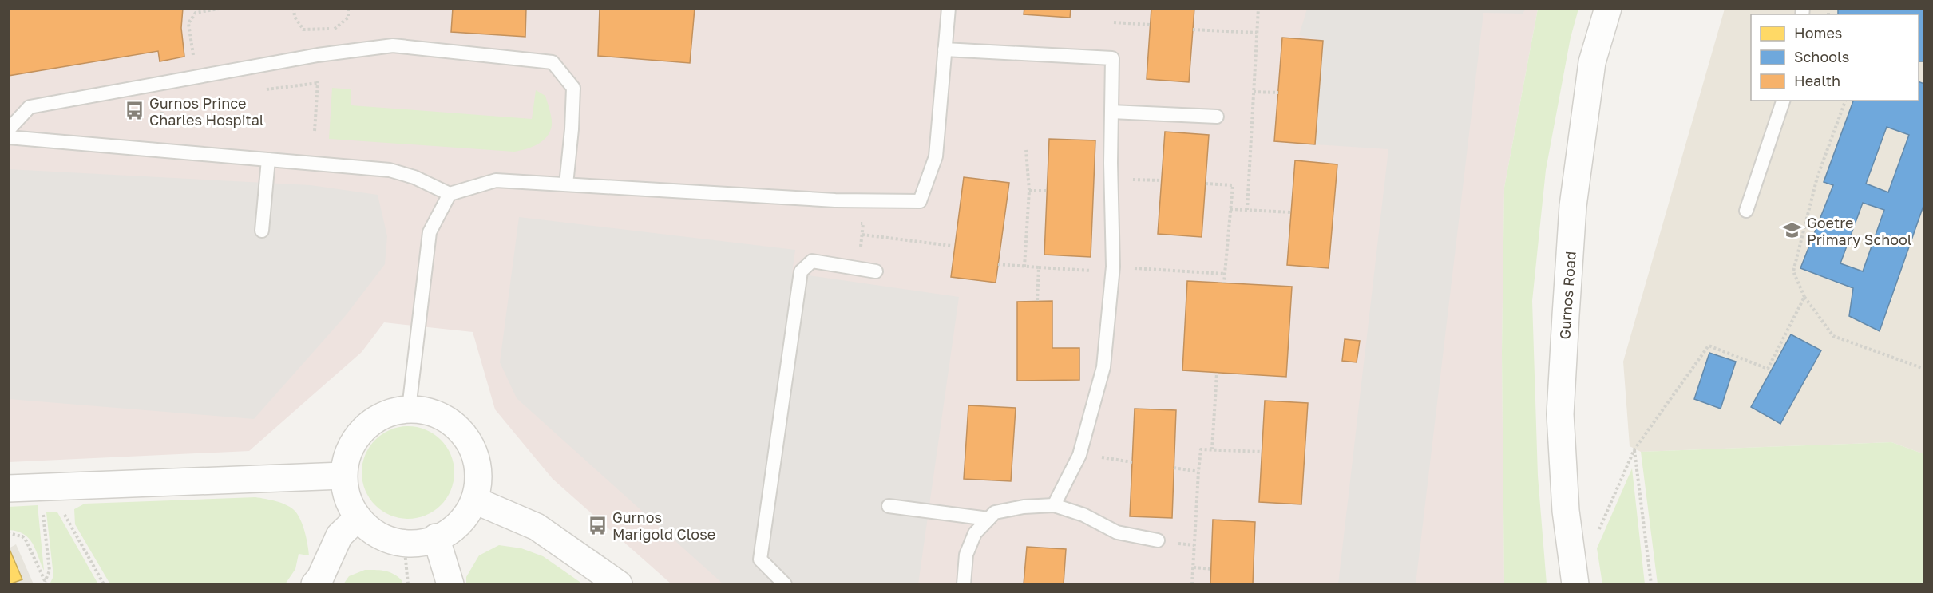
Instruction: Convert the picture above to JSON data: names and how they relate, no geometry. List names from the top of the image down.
{
  "streets": {
    "street": ["Gurnos Road"]
  },
  "places": {
    "bus stop": ["Gurnos Prince Charles Hospital", "Gurnos Marigold Close"],
    "school or university": ["Goetre Primary School"]
  },
  "legend": ["Homes", "Schools", "Health"]
}
